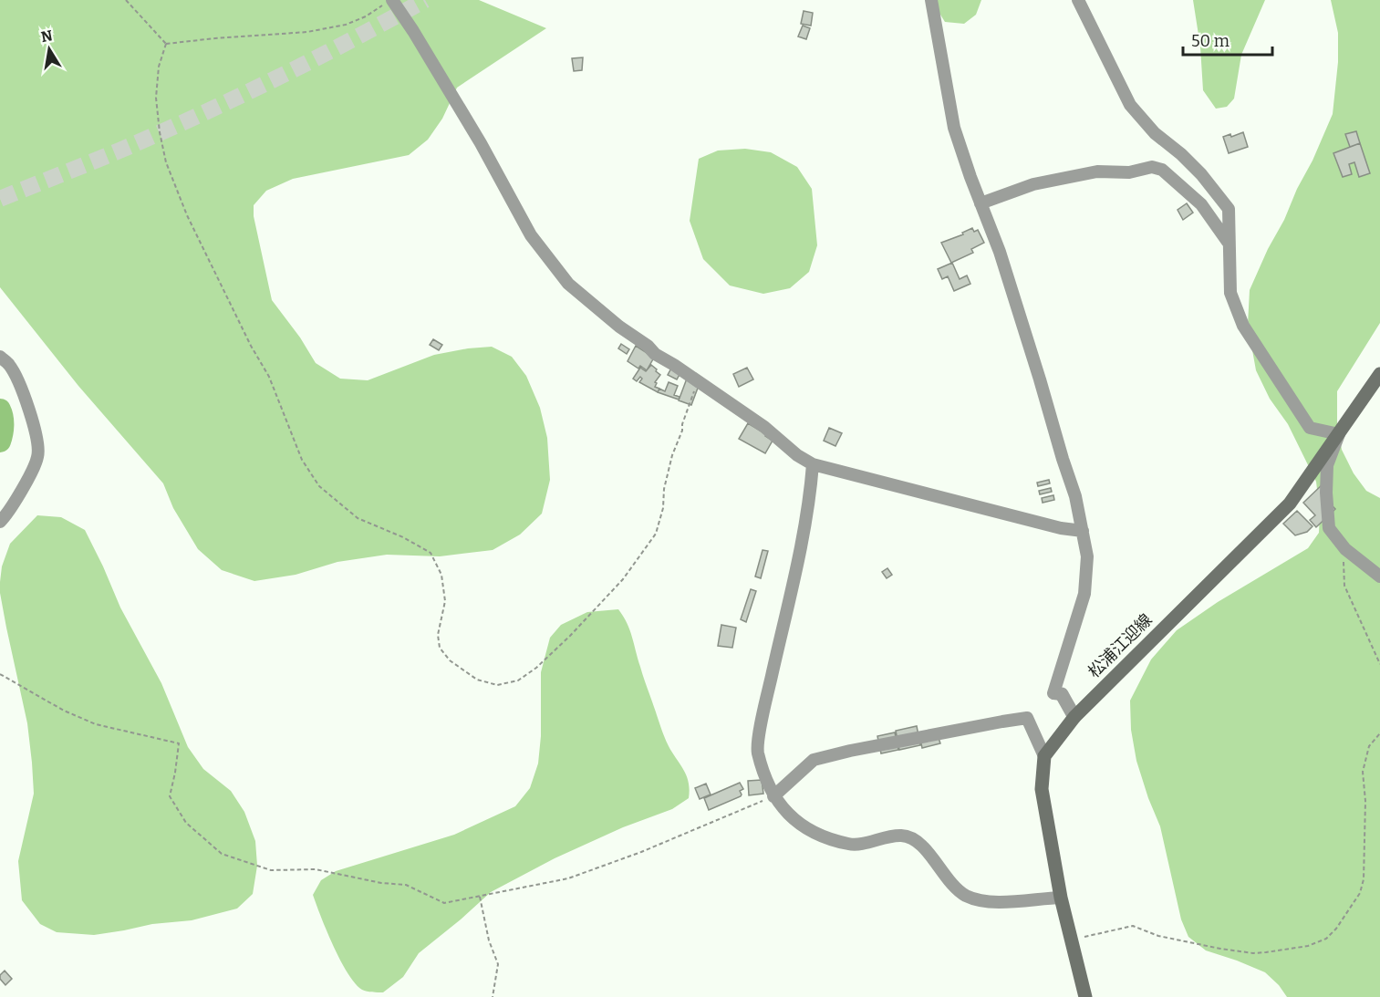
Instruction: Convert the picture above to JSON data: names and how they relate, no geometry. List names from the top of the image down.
{
  "streets": {
    "main road": ["松浦江迎線"]
  },
  "scale_bar": "50 m",
  "north": "top"
}
